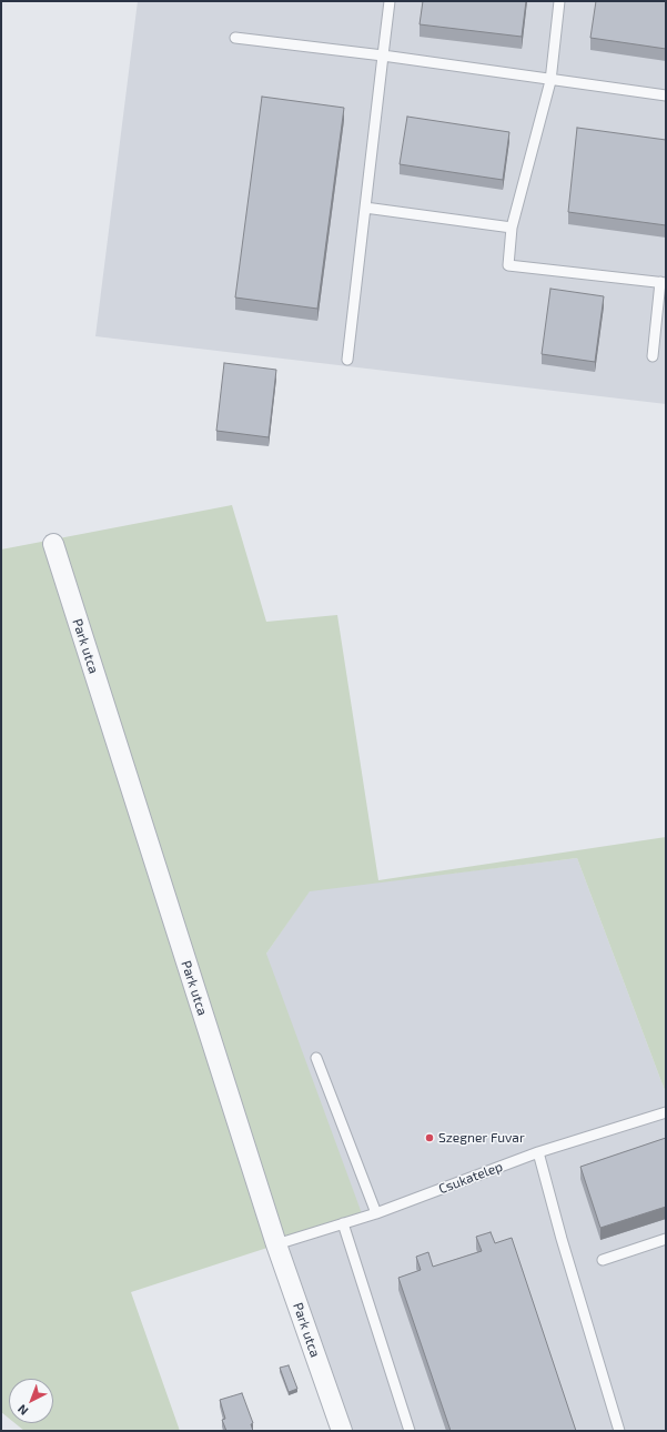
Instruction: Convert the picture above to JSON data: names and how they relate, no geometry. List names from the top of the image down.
{
  "streets": {
    "street": ["Park utca"],
    "lane": ["Csukatelep"]
  },
  "crossings": [
    ["Park utca", "Csukatelep"]
  ],
  "places": ["Szegner Fuvar"],
  "north": "bottom left"
}
